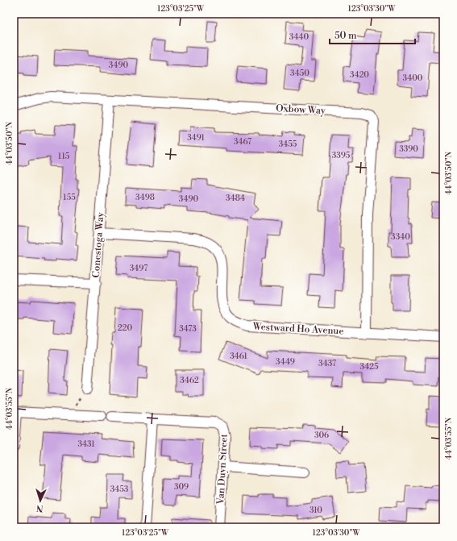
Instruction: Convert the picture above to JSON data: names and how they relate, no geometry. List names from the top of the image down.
{
  "streets": {
    "street": [
      "Oxbow Way",
      "Conestoga Way",
      "Westward Ho Avenue",
      "Van Duyn Street"
    ]
  },
  "crossings": [
    ["Oxbow Way", "Conestoga Way"],
    ["Oxbow Way", "Westward Ho Avenue"],
    ["Conestoga Way", "Westward Ho Avenue"]
  ],
  "house_numbers": [
    "3440",
    "3490",
    "3450",
    "3420",
    "3400",
    "3491",
    "3467",
    "3455",
    "3390",
    "3395",
    "115",
    "155",
    "3498",
    "3484",
    "3490",
    "3340",
    "3497",
    "220",
    "3473",
    "3461",
    "3449",
    "3437",
    "3425",
    "3462",
    "306",
    "3431",
    "309",
    "3453",
    "310"
  ],
  "scale_bar": "50 m",
  "north": "bottom",
  "coordinates": [
    "123°03'25\"W",
    "123°03'30\"W",
    "44°03'50\"N",
    "44°03'55\"N"
  ]
}
